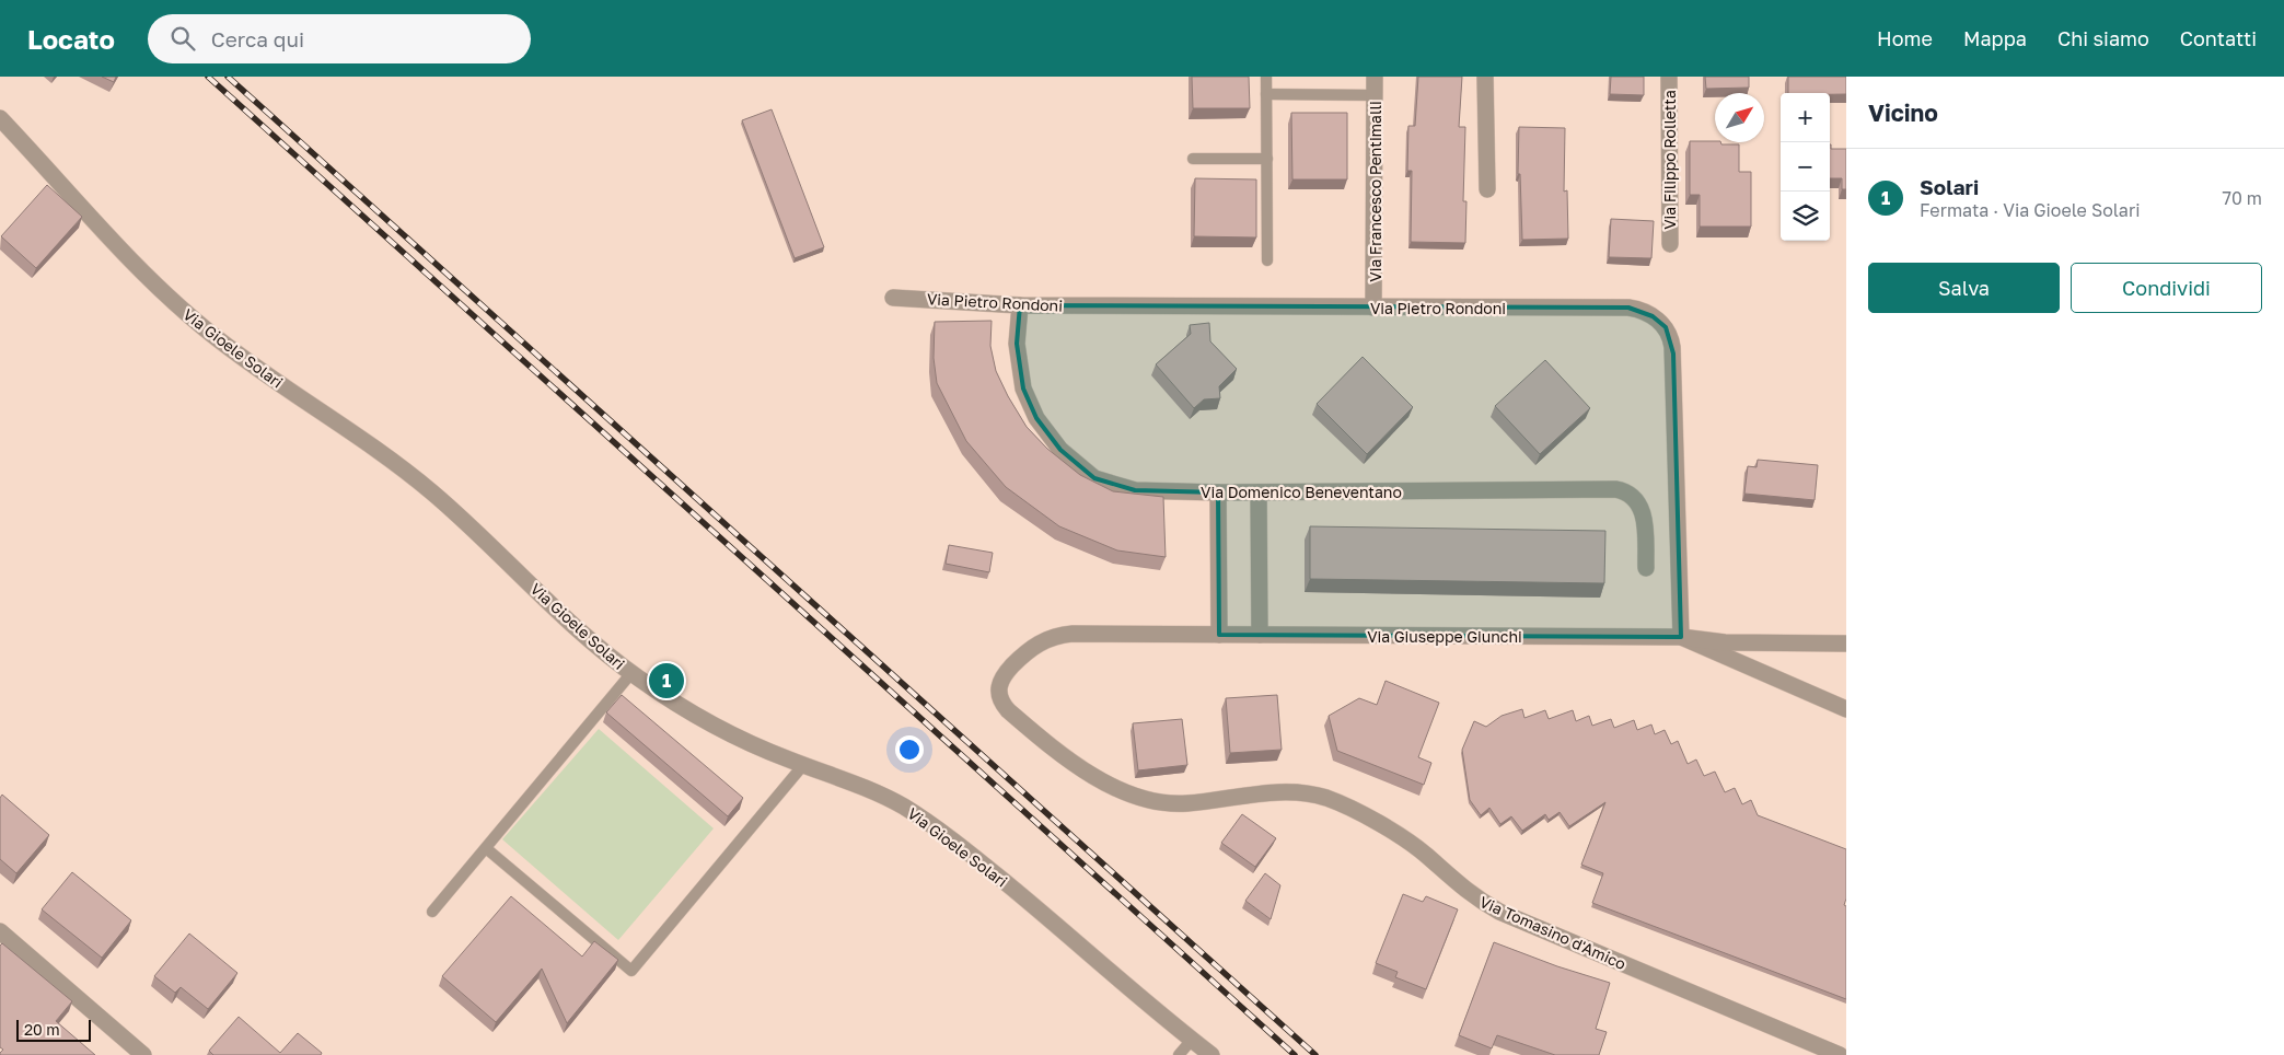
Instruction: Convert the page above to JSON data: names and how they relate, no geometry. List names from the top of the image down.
{
  "streets": {
    "street": [
      "Via Filippo Rolletta",
      "Via Francesco Pentimalli",
      "Via Pietro Rondoni",
      "Via Gioele Solari",
      "Via Domenico Beneventano",
      "Via Giuseppe Giunchi",
      "Via Tomasino d'Amico"
    ]
  },
  "crossings": [
    ["Via Francesco Pentimalli", "Via Pietro Rondoni"],
    ["Via Pietro Rondoni", "Via Domenico Beneventano"],
    ["Via Pietro Rondoni", "Via Giuseppe Giunchi"],
    ["Via Giuseppe Giunchi", "Via Tomasino d'Amico"]
  ],
  "scale_bar": "20 m",
  "north": "top right",
  "page": {
    "header": "Locato",
    "search": "Cerca qui",
    "nav": [
      "Home",
      "Mappa",
      "Chi siamo",
      "Contatti"
    ],
    "heading": "Vicino",
    "map_buttons": ["+", "−"],
    "list": [
      {
        "mark": "1",
        "name": "Solari",
        "note": "Fermata · Via Gioele Solari",
        "value": "70 m"
      }
    ],
    "buttons": ["Salva", "Condividi"],
    "pins": "1",
    "scale": "20 m"
  }
}
